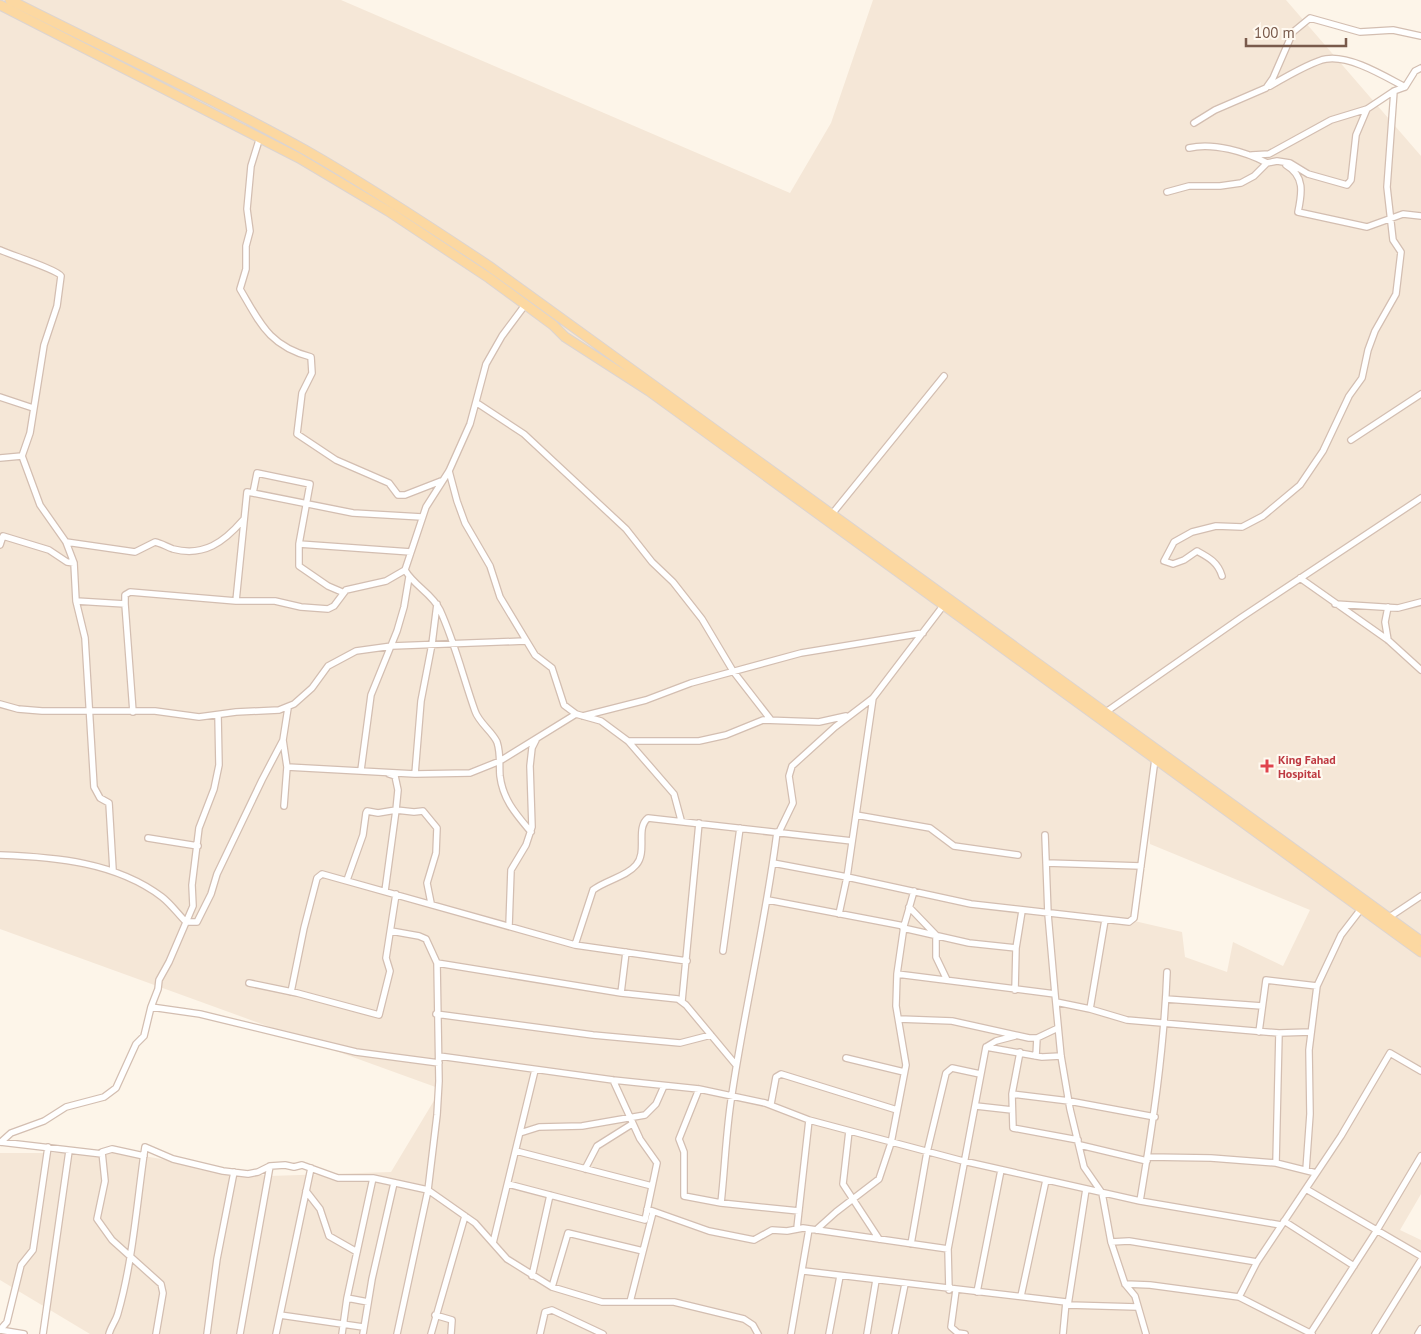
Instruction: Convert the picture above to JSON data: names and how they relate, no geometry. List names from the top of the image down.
{
  "places": {
    "health": ["King Fahad Hospital"]
  },
  "scale_bar": "100 m"
}
